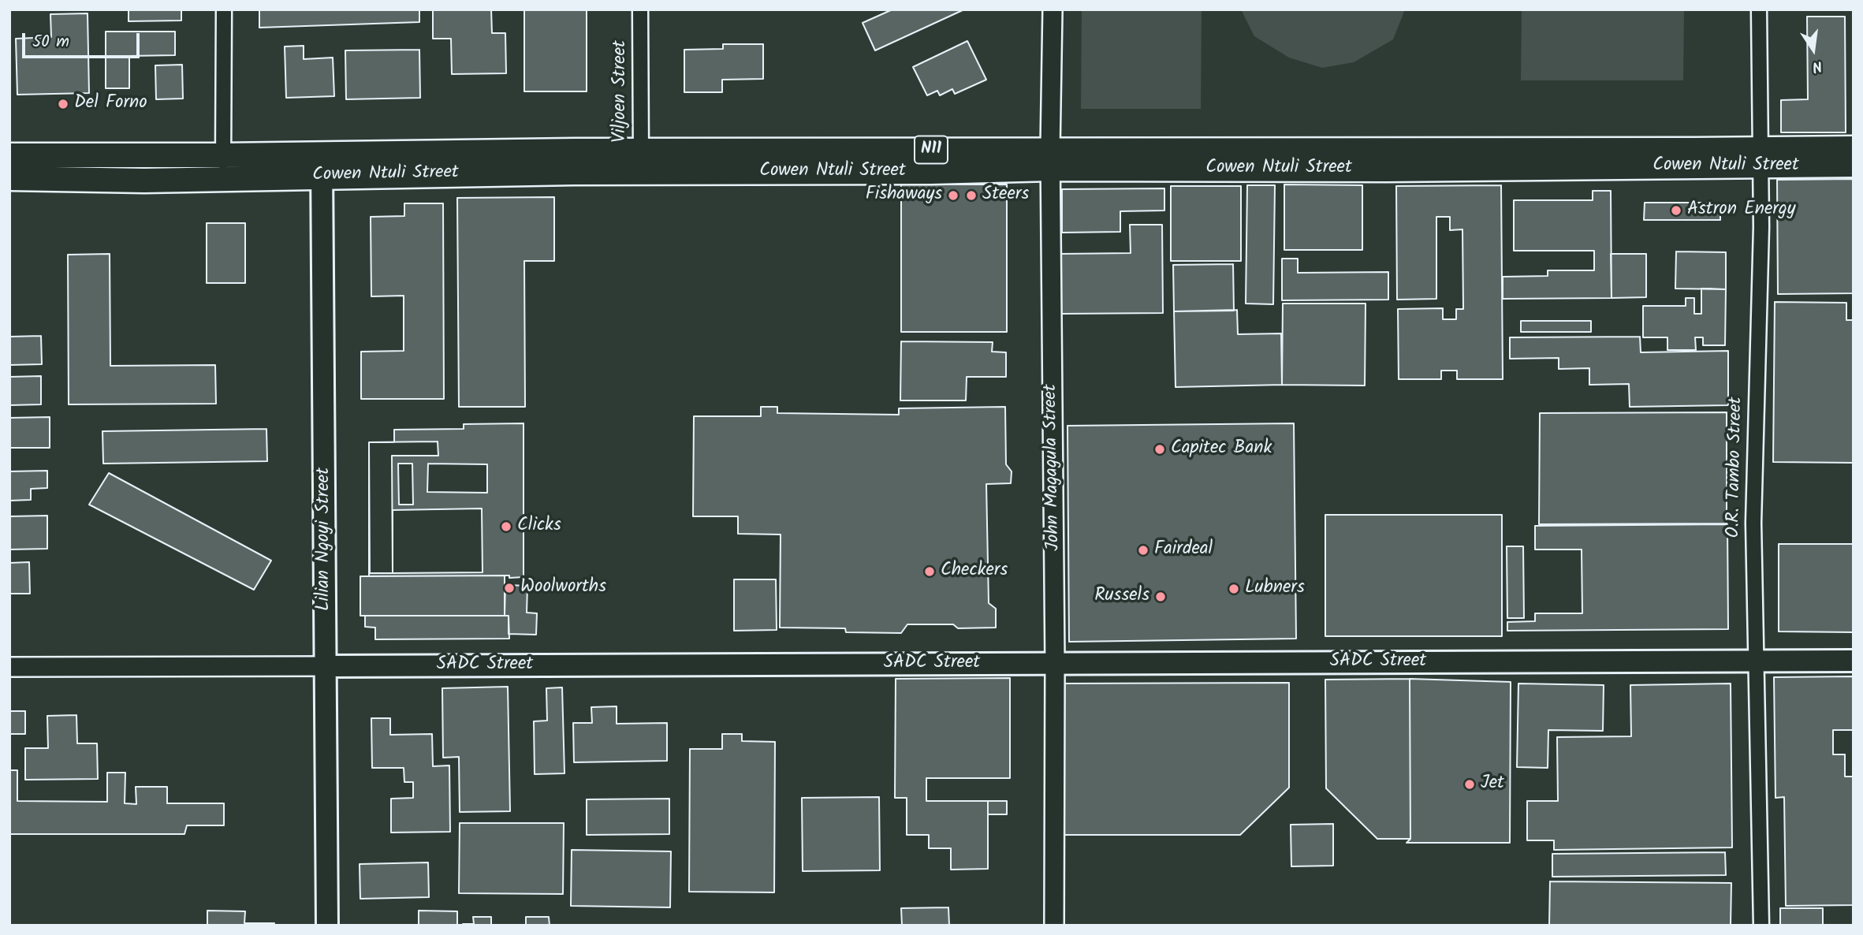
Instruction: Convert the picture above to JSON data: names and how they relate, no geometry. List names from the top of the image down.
{
  "streets": {
    "highway": ["N11", "Cowen Ntuli Street"],
    "main road": ["Lilian Ngoyi Street", "SADC Street"],
    "street": ["Viljoen Street", "John Magagula Street", "O.R. Tambo Street"]
  },
  "crossings": [
    ["Viljoen Street", "Cowen Ntuli Street"],
    ["Cowen Ntuli Street", "John Magagula Street"],
    ["Cowen Ntuli Street", "O.R. Tambo Street"],
    ["Cowen Ntuli Street", "Lilian Ngoyi Street"],
    ["John Magagula Street", "SADC Street"],
    ["O.R. Tambo Street", "SADC Street"],
    ["Lilian Ngoyi Street", "SADC Street"]
  ],
  "places": [
    "Del Forno",
    "Fishaways",
    "Steers",
    "Astron Energy",
    "Capitec Bank",
    "Clicks",
    "Fairdeal",
    "Checkers",
    "Woolworths",
    "Lubners",
    "Russels",
    "Jet"
  ],
  "scale_bar": "50 m",
  "north": "bottom"
}
